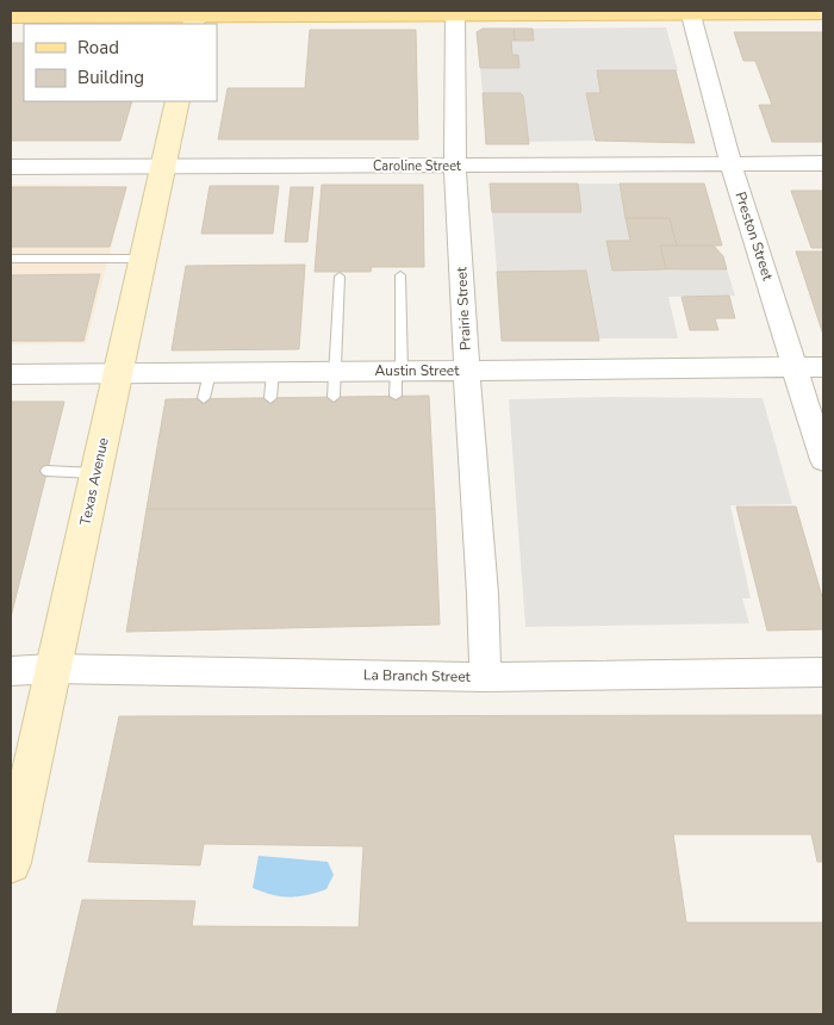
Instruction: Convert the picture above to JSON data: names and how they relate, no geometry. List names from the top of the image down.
{
  "streets": {
    "main road": ["Texas Avenue"],
    "street": [
      "Caroline Street",
      "Preston Street",
      "Prairie Street",
      "Austin Street",
      "La Branch Street"
    ]
  },
  "crossings": [
    ["Caroline Street", "Preston Street"],
    ["Caroline Street", "Prairie Street"],
    ["Caroline Street", "Texas Avenue"],
    ["Preston Street", "Austin Street"],
    ["Prairie Street", "Austin Street"],
    ["Prairie Street", "La Branch Street"],
    ["Austin Street", "Texas Avenue"],
    ["Texas Avenue", "La Branch Street"]
  ],
  "legend": ["Road", "Building"]
}
